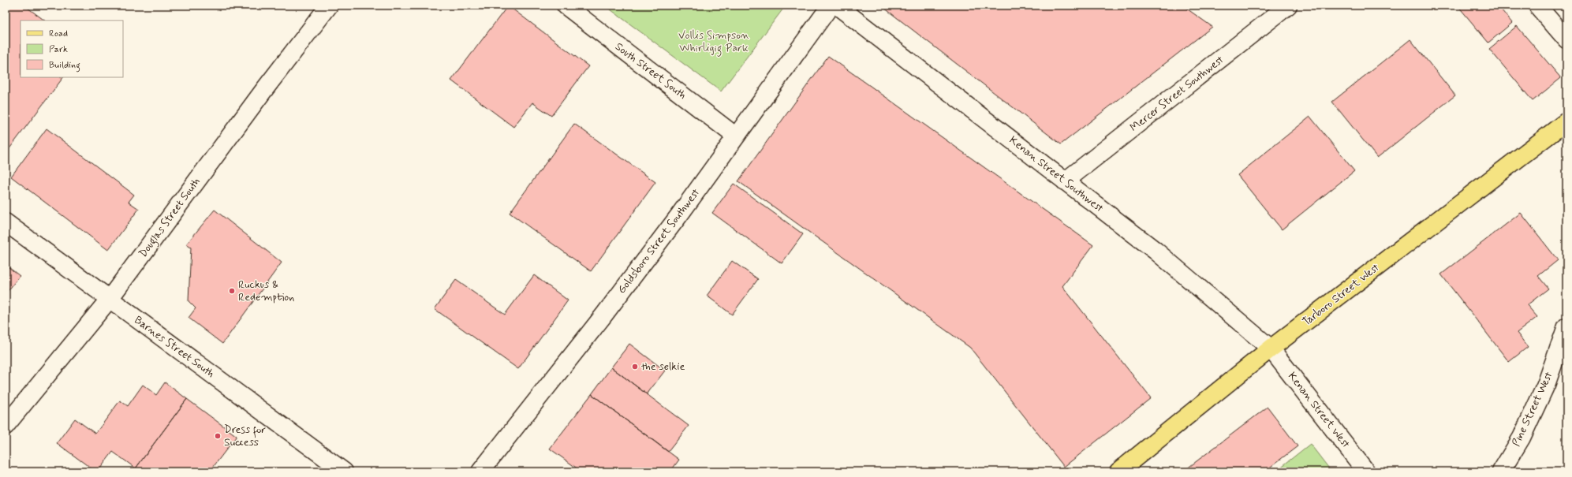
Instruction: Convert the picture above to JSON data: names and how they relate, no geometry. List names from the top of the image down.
{
  "streets": {
    "main road": ["Tarboro Street West"],
    "street": [
      "South Street South",
      "Mercer Street Southwest",
      "Kenan Street Southwest",
      "Douglas Street South",
      "Goldsboro Street Southwest",
      "Barnes Street South",
      "Pine Street West",
      "Kenan Street West"
    ]
  },
  "crossings": [
    ["South Street South", "Goldsboro Street Southwest"],
    ["Mercer Street Southwest", "Kenan Street Southwest"],
    ["Kenan Street Southwest", "Tarboro Street West"],
    ["Kenan Street Southwest", "Kenan Street West"],
    ["Douglas Street South", "Barnes Street South"],
    ["Tarboro Street West", "Kenan Street West"]
  ],
  "parks": ["Vollis Simpson Whirligig Park"],
  "places": ["Ruckus & Redemption", "the selkie", "Dress for Success"],
  "legend": ["Road", "Park", "Building"]
}
